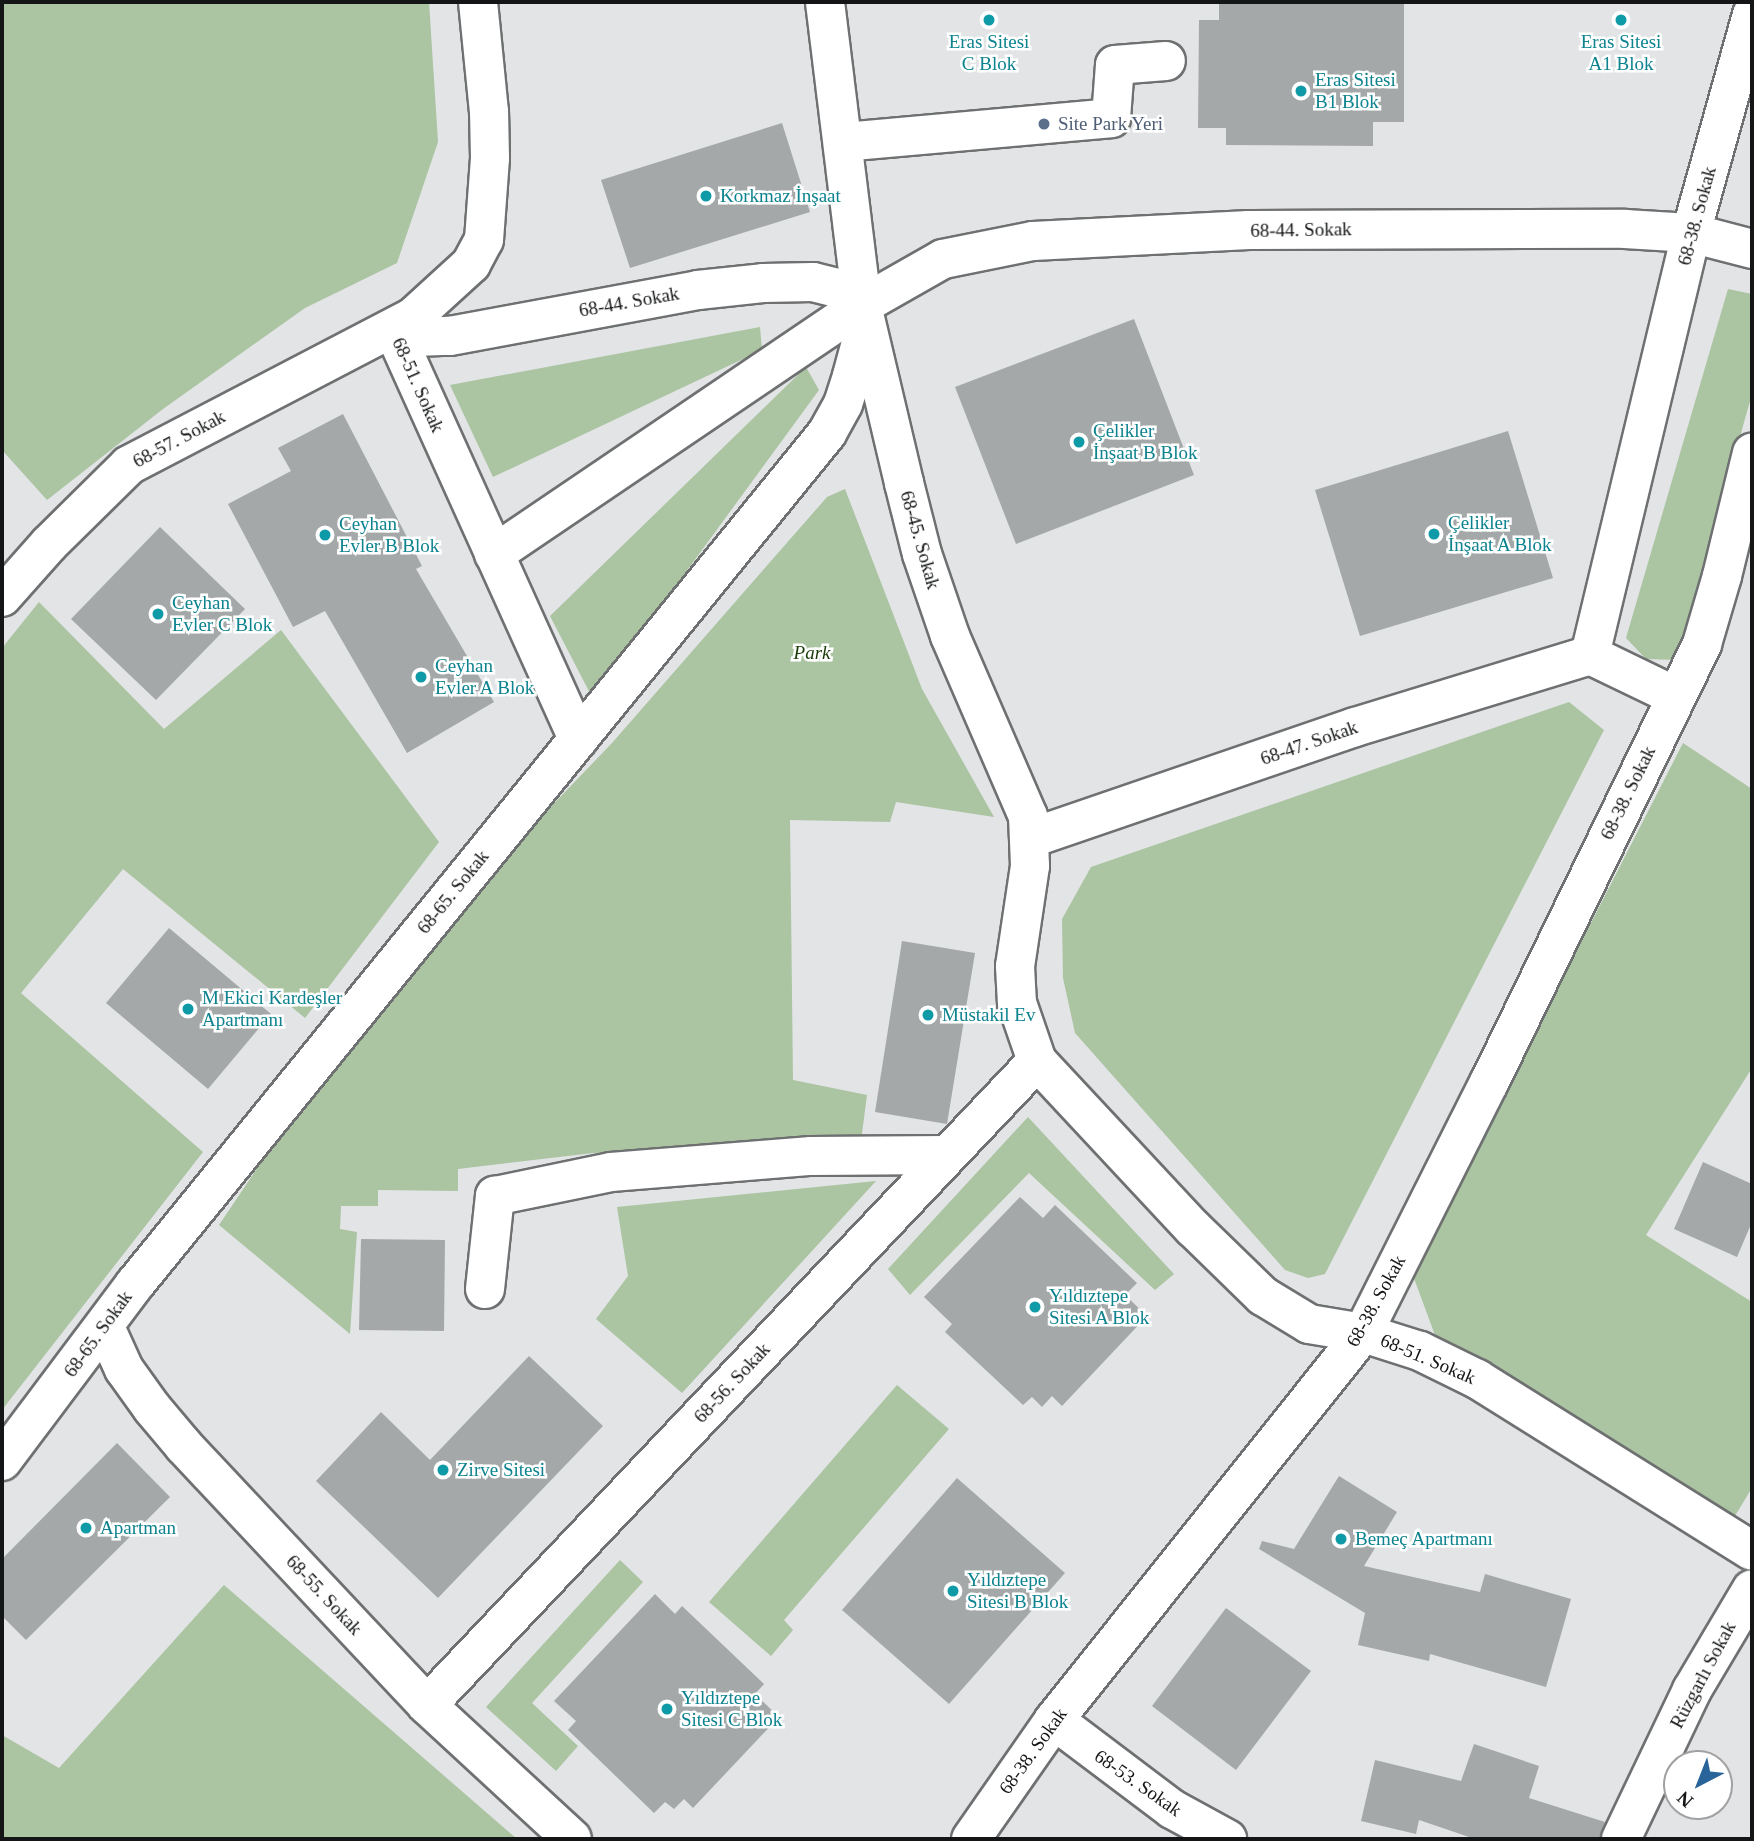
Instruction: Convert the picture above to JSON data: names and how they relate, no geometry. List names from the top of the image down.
{
  "streets": {
    "street": [
      "68-38. Sokak",
      "68-44. Sokak",
      "68-51. Sokak",
      "68-57. Sokak",
      "68-45. Sokak",
      "68-47. Sokak",
      "68-65. Sokak",
      "68-56. Sokak",
      "68-55. Sokak",
      "Rüzgarlı Sokak",
      "68-53. Sokak"
    ]
  },
  "crossings": [
    ["68-38. Sokak", "68-44. Sokak"],
    ["68-38. Sokak", "68-51. Sokak"],
    ["68-38. Sokak", "68-47. Sokak"],
    ["68-38. Sokak", "68-53. Sokak"],
    ["68-44. Sokak", "68-51. Sokak"],
    ["68-44. Sokak", "68-57. Sokak"],
    ["68-44. Sokak", "68-45. Sokak"],
    ["68-44. Sokak", "68-65. Sokak"],
    ["68-51. Sokak", "68-57. Sokak"],
    ["68-51. Sokak", "68-45. Sokak"],
    ["68-51. Sokak", "68-65. Sokak"],
    ["68-51. Sokak", "68-56. Sokak"],
    ["68-45. Sokak", "68-47. Sokak"],
    ["68-45. Sokak", "68-65. Sokak"],
    ["68-45. Sokak", "68-56. Sokak"],
    ["68-65. Sokak", "68-55. Sokak"],
    ["68-56. Sokak", "68-55. Sokak"]
  ],
  "parks": ["Park"],
  "places": [
    "Eras Sitesi C Blok",
    "Eras Sitesi A1 Blok",
    "Eras Sitesi B1 Blok",
    "Site Park Yeri",
    "Korkmaz İnşaat",
    "Çelikler İnşaat B Blok",
    "Çelikler İnşaat A Blok",
    "Ceyhan Evler B Blok",
    "Ceyhan Evler C Blok",
    "Ceyhan Evler A Blok",
    "M Ekici Kardeşler Apartmanı",
    "Müstakil Ev",
    "Yıldıztepe Sitesi A Blok",
    "Zirve Sitesi",
    "Apartman",
    "Bemeç Apartmanı",
    "Yıldıztepe Sitesi B Blok",
    "Yıldıztepe Sitesi C Blok"
  ],
  "north": "bottom left"
}
